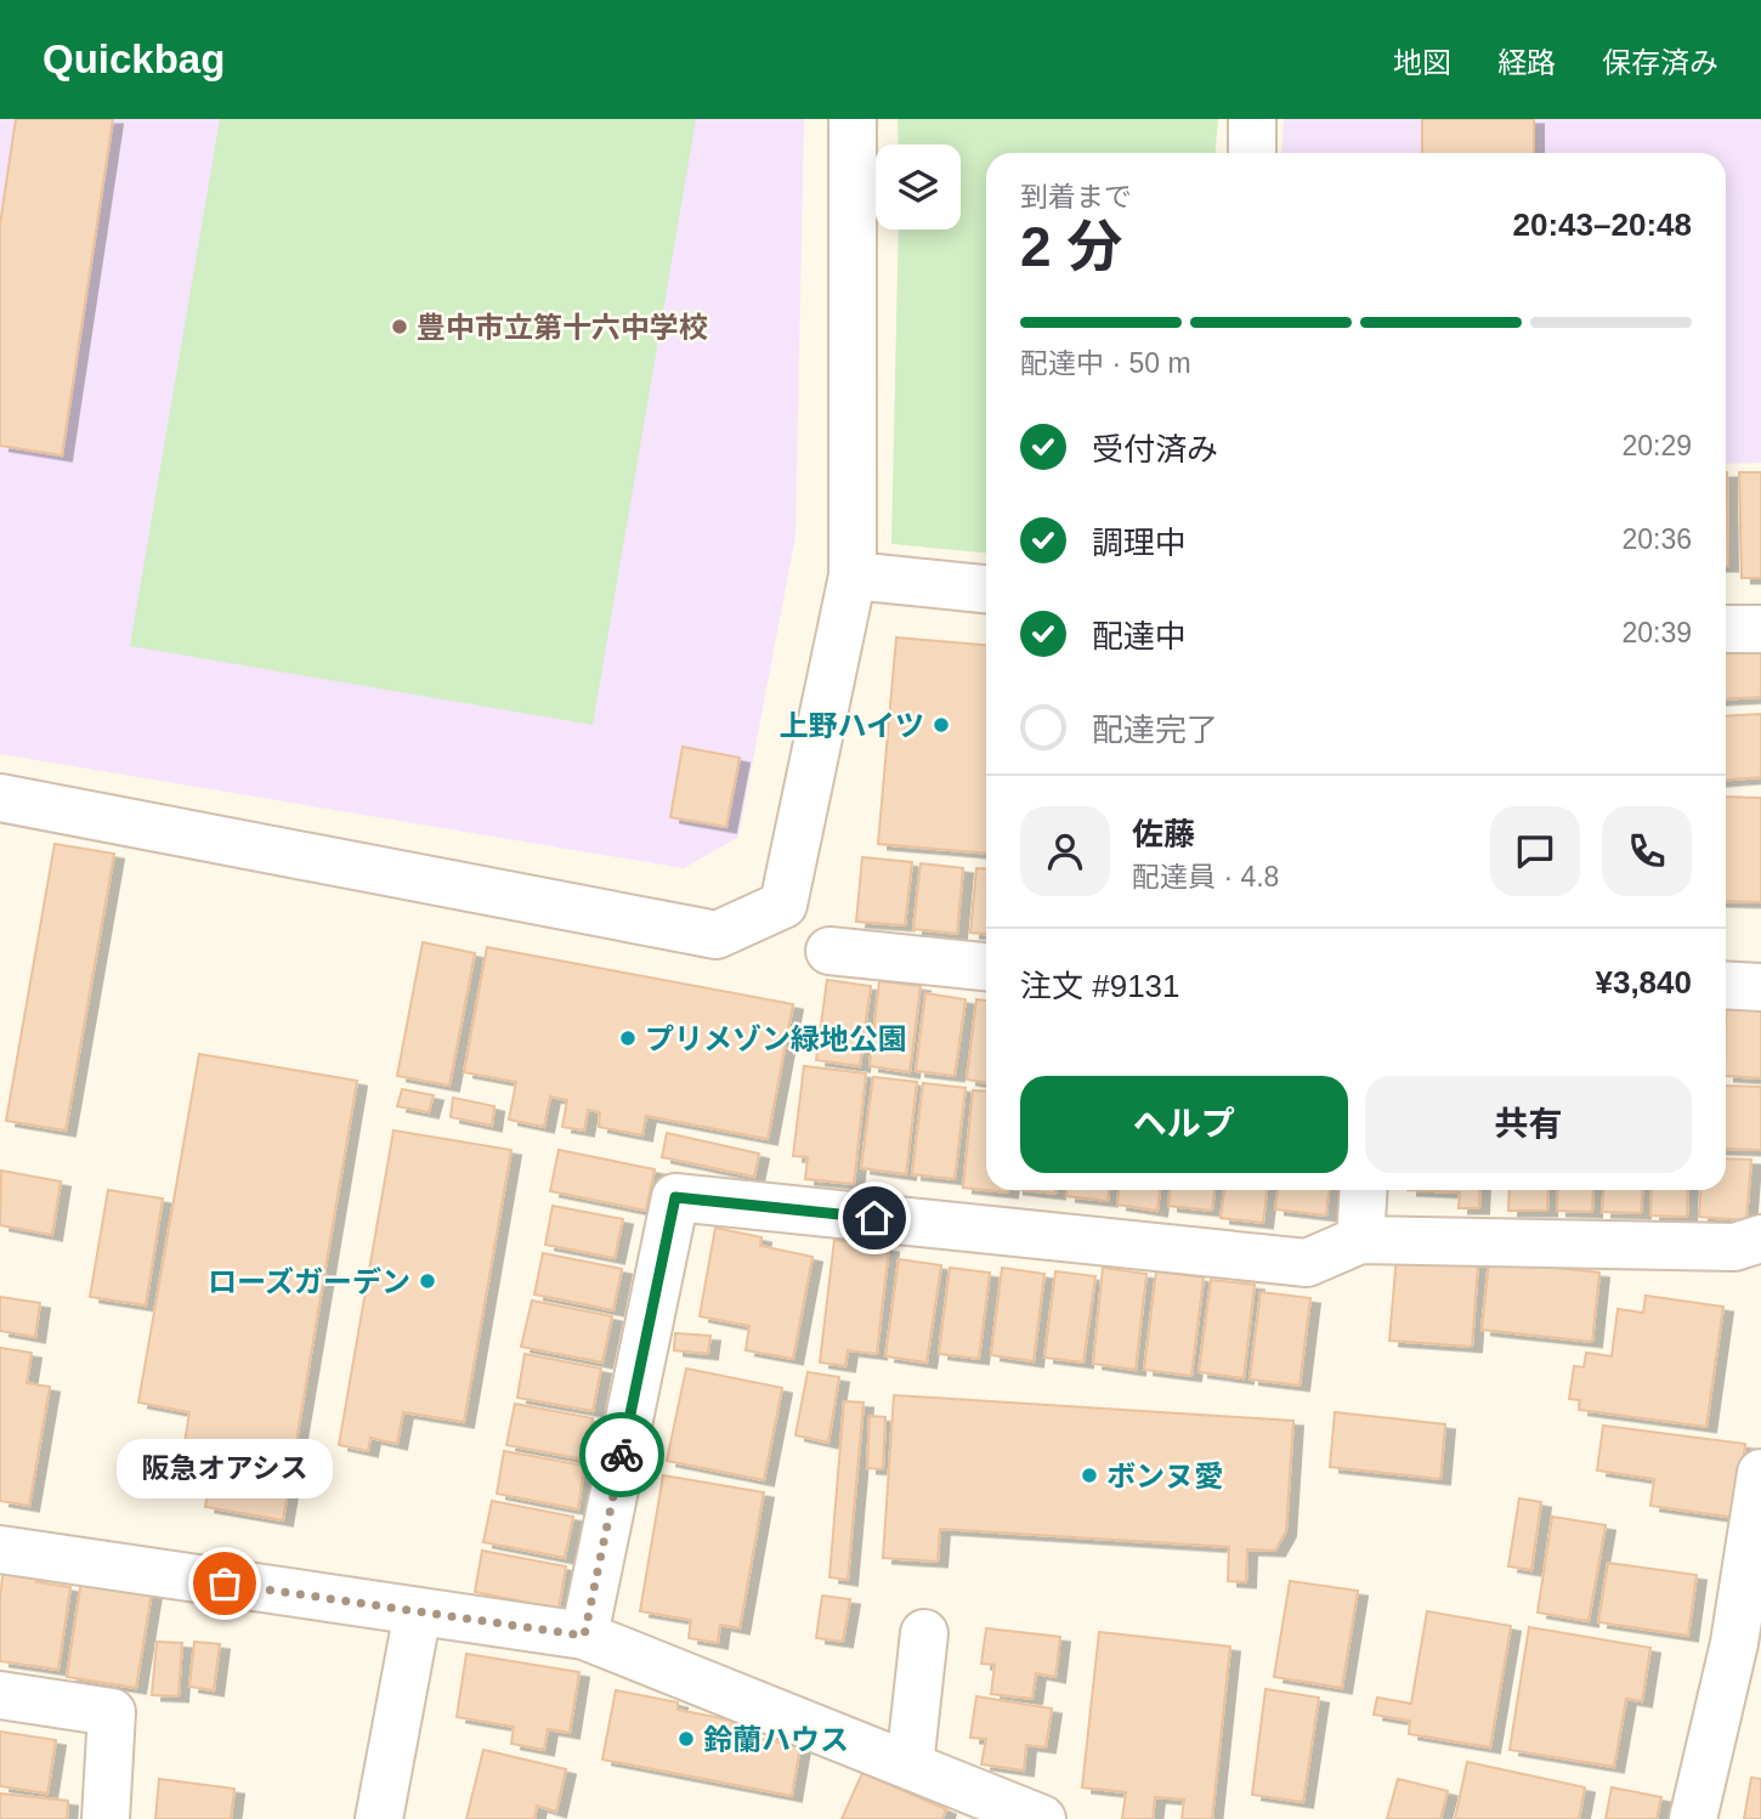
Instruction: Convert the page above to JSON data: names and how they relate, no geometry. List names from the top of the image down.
{
  "places": [
    "豊中市立第十六中学校",
    "上野ハイツ",
    "プリメゾン緑地公園",
    "ローズガーデン",
    "ボンヌ愛",
    "阪急オアシス",
    "鈴蘭ハウス"
  ],
  "page": {
    "header": "Quickbag",
    "nav": ["地図", "経路", "保存済み"],
    "heading": ["2 分", "到着まで", "20:43–20:48"],
    "panel": [
      "佐藤",
      "配達員 · 4.8",
      "注文 #9131",
      "¥3,840"
    ],
    "bar": "配達中 · 50 m",
    "list": [
      ["受付済み", "20:29"],
      ["調理中", "20:36"],
      ["配達中", "20:39"],
      "配達完了"
    ],
    "buttons": ["ヘルプ", "共有"],
    "bubble": "阪急オアシス"
  }
}
